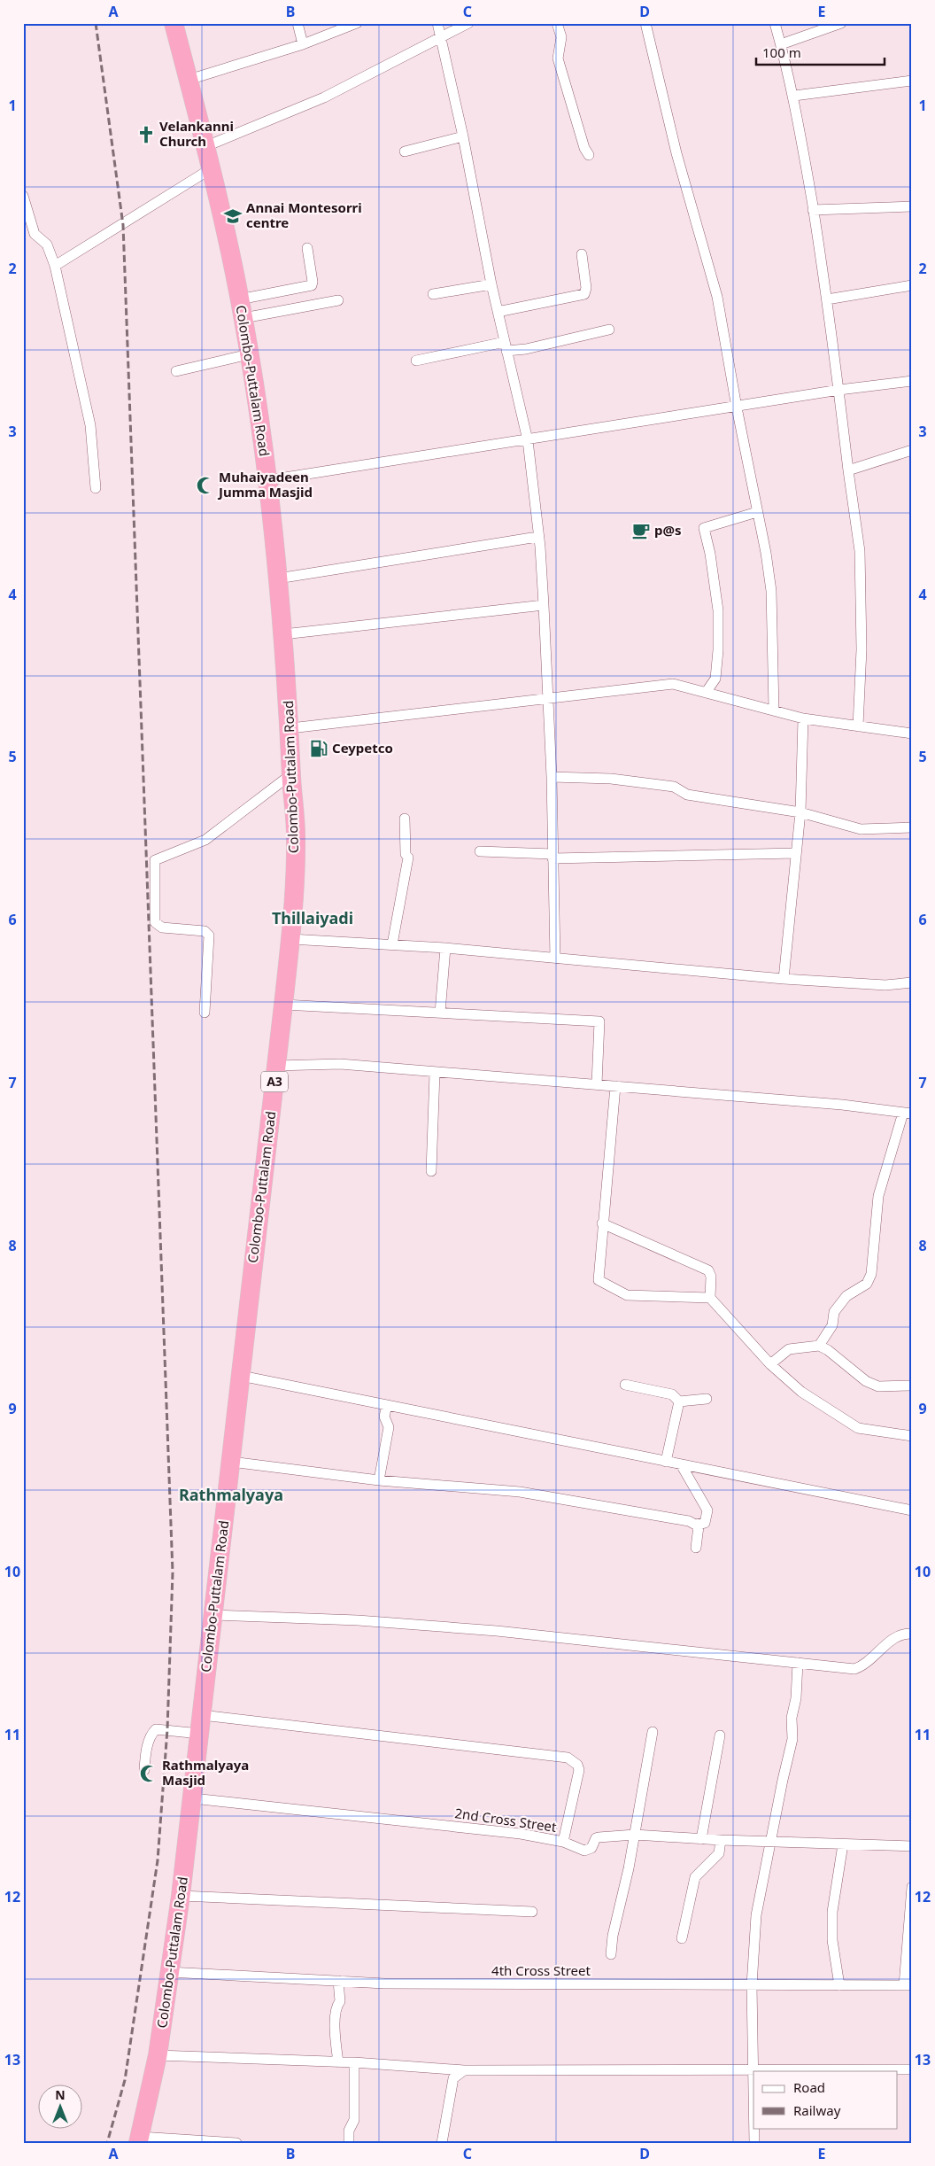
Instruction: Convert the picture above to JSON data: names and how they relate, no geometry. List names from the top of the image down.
{
  "streets": {
    "highway": ["Colombo-Puttalam Road", "A3"],
    "street": ["2nd Cross Street", "4th Cross Street"]
  },
  "crossings": [
    ["Colombo-Puttalam Road", "2nd Cross Street"],
    ["Colombo-Puttalam Road", "4th Cross Street"]
  ],
  "districts": ["Thillaiyadi", "Rathmalyaya"],
  "places": {
    "church": ["Velankanni Church"],
    "school or university": ["Annai Montesorri centre"],
    "mosque": ["Muhaiyadeen Jumma Masjid", "Rathmalyaya Masjid"],
    "cafe": ["p@s"],
    "fuel station": ["Ceypetco"]
  },
  "legend": ["Road", "Railway"],
  "scale_bar": "100 m",
  "north": "top",
  "grid": {
    "columns": [
      "A",
      "B",
      "C",
      "D",
      "E"
    ],
    "rows": [
      "1",
      "2",
      "3",
      "4",
      "5",
      "6",
      "7",
      "8",
      "9",
      "10",
      "11",
      "12",
      "13"
    ]
  }
}
